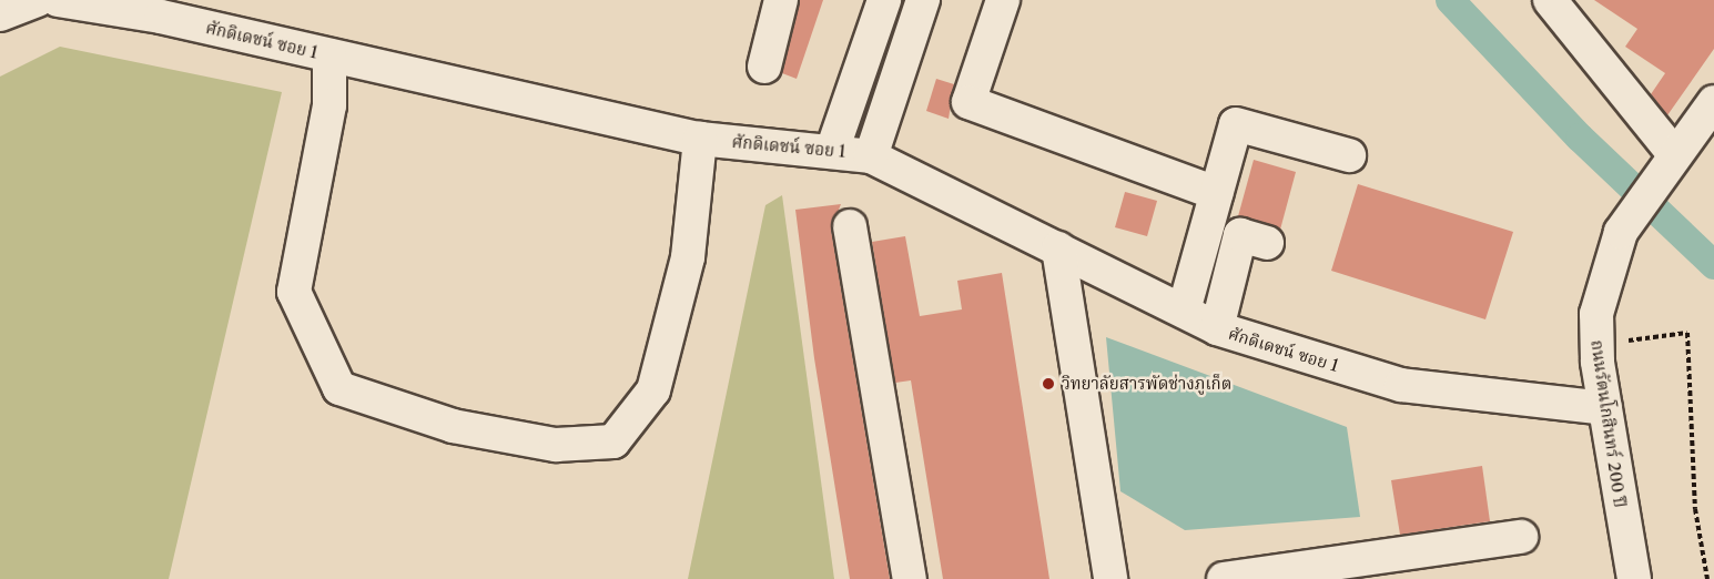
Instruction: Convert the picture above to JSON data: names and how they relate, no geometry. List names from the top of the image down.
{
  "streets": {
    "street": ["ศักดิเดชน์ ซอย 1", "ถนนรัตนโกสินทร์ 200 ปี"]
  },
  "crossings": [
    ["ศักดิเดชน์ ซอย 1", "ถนนรัตนโกสินทร์ 200 ปี"]
  ],
  "places": ["วิทยาลัยสารพัดช่างภูเก็ต"]
}
